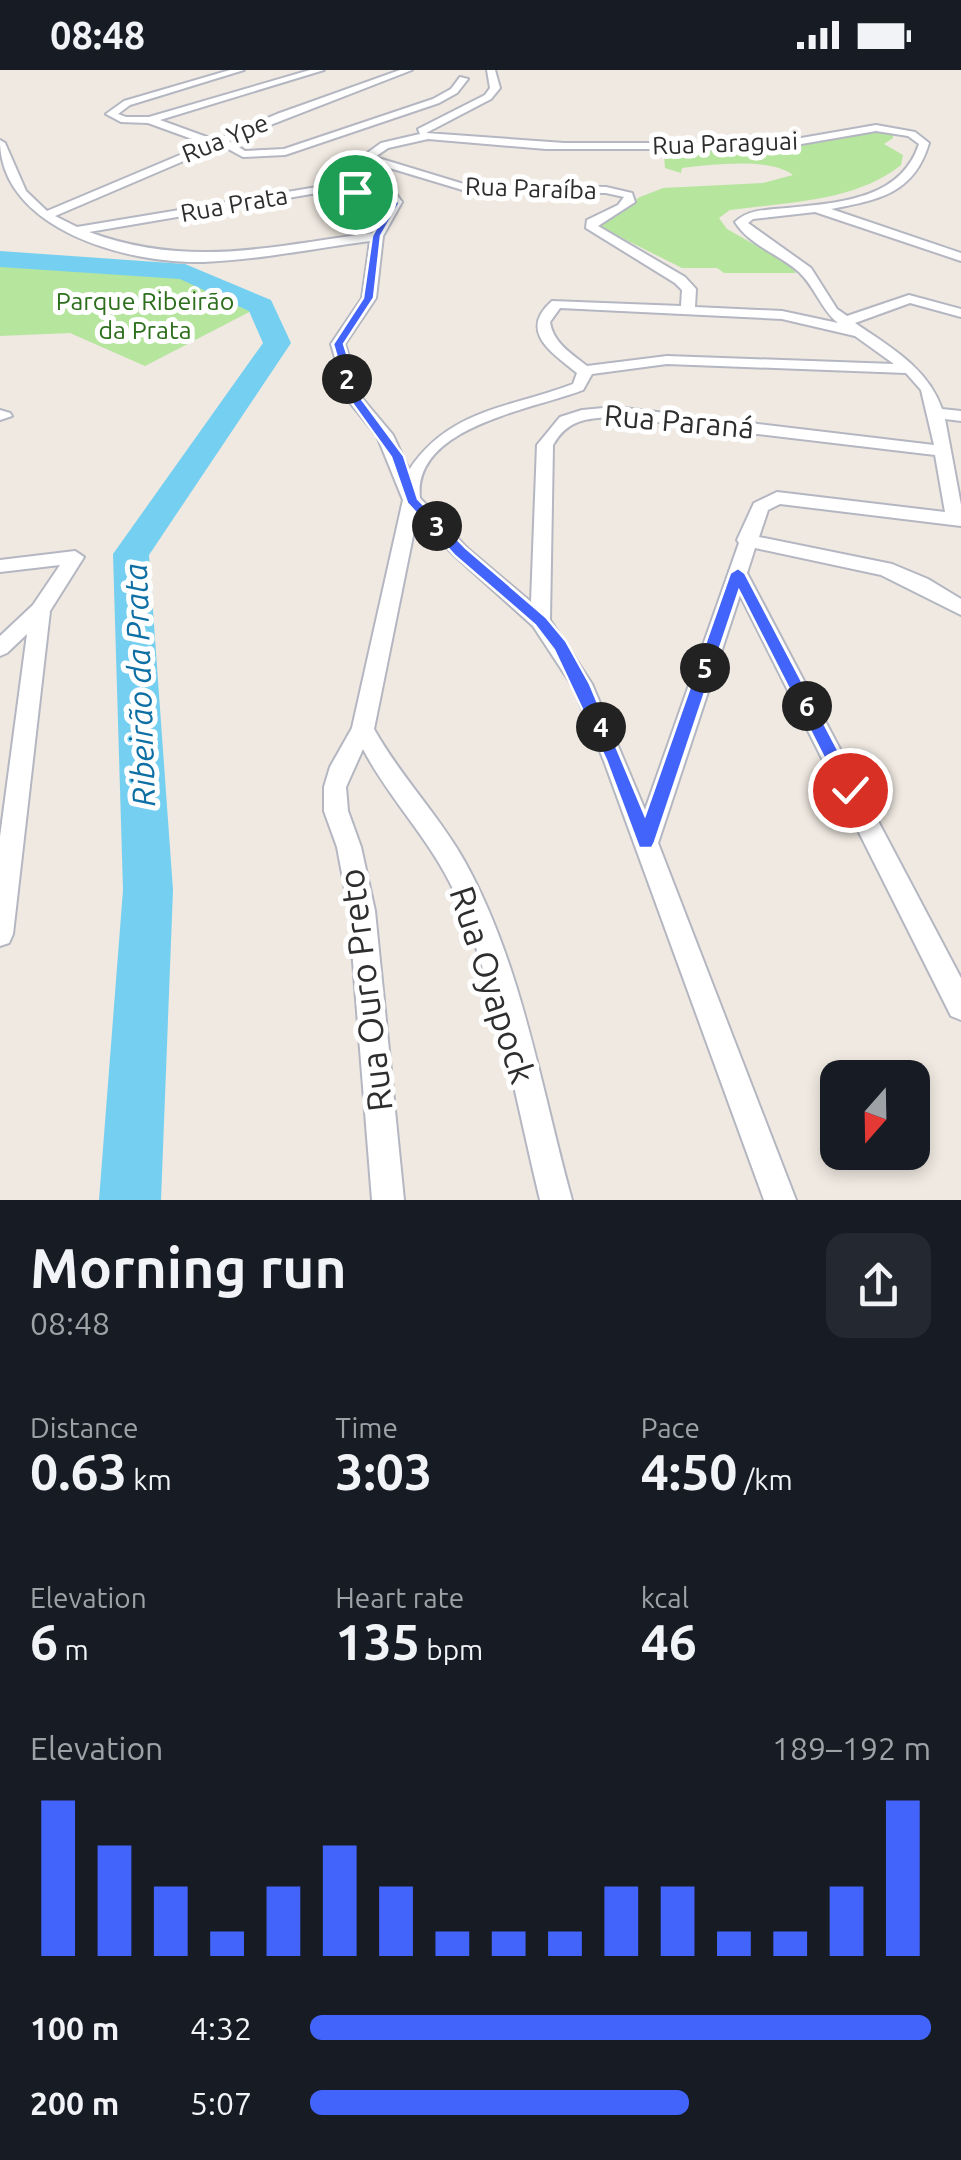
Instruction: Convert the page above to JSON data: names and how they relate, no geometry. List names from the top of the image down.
{
  "streets": {
    "street": [
      "Rua Ype",
      "Rua Paraguai",
      "Rua Paraíba",
      "Rua Prata",
      "Rua Paraná",
      "Rua Oyapock",
      "Rua Ouro Preto"
    ]
  },
  "crossings": [
    ["Rua Paraguai", "Rua Paraíba"],
    ["Rua Paraguai", "Rua Paraná"],
    ["Rua Oyapock", "Rua Ouro Preto"]
  ],
  "water": ["Ribeirão da Prata"],
  "parks": ["Parque Ribeirão da Prata"],
  "north": "bottom",
  "page": {
    "status": "08:48",
    "pins": [
      "2",
      "3",
      "5",
      "6",
      "4"
    ],
    "heading": ["Morning run", "08:48"],
    "stats": [
      ["Distance", "0.63 km"],
      ["Time", "3:03"],
      ["Pace", "4:50 /km"],
      ["Elevation", "6 m"],
      ["Heart rate", "135 bpm"],
      ["kcal", "46"]
    ],
    "chart": ["Elevation", "189–192 m"],
    "list": [
      {
        "name": "100 m",
        "note": "4:32"
      },
      {
        "name": "200 m",
        "note": "5:07"
      }
    ]
  }
}
